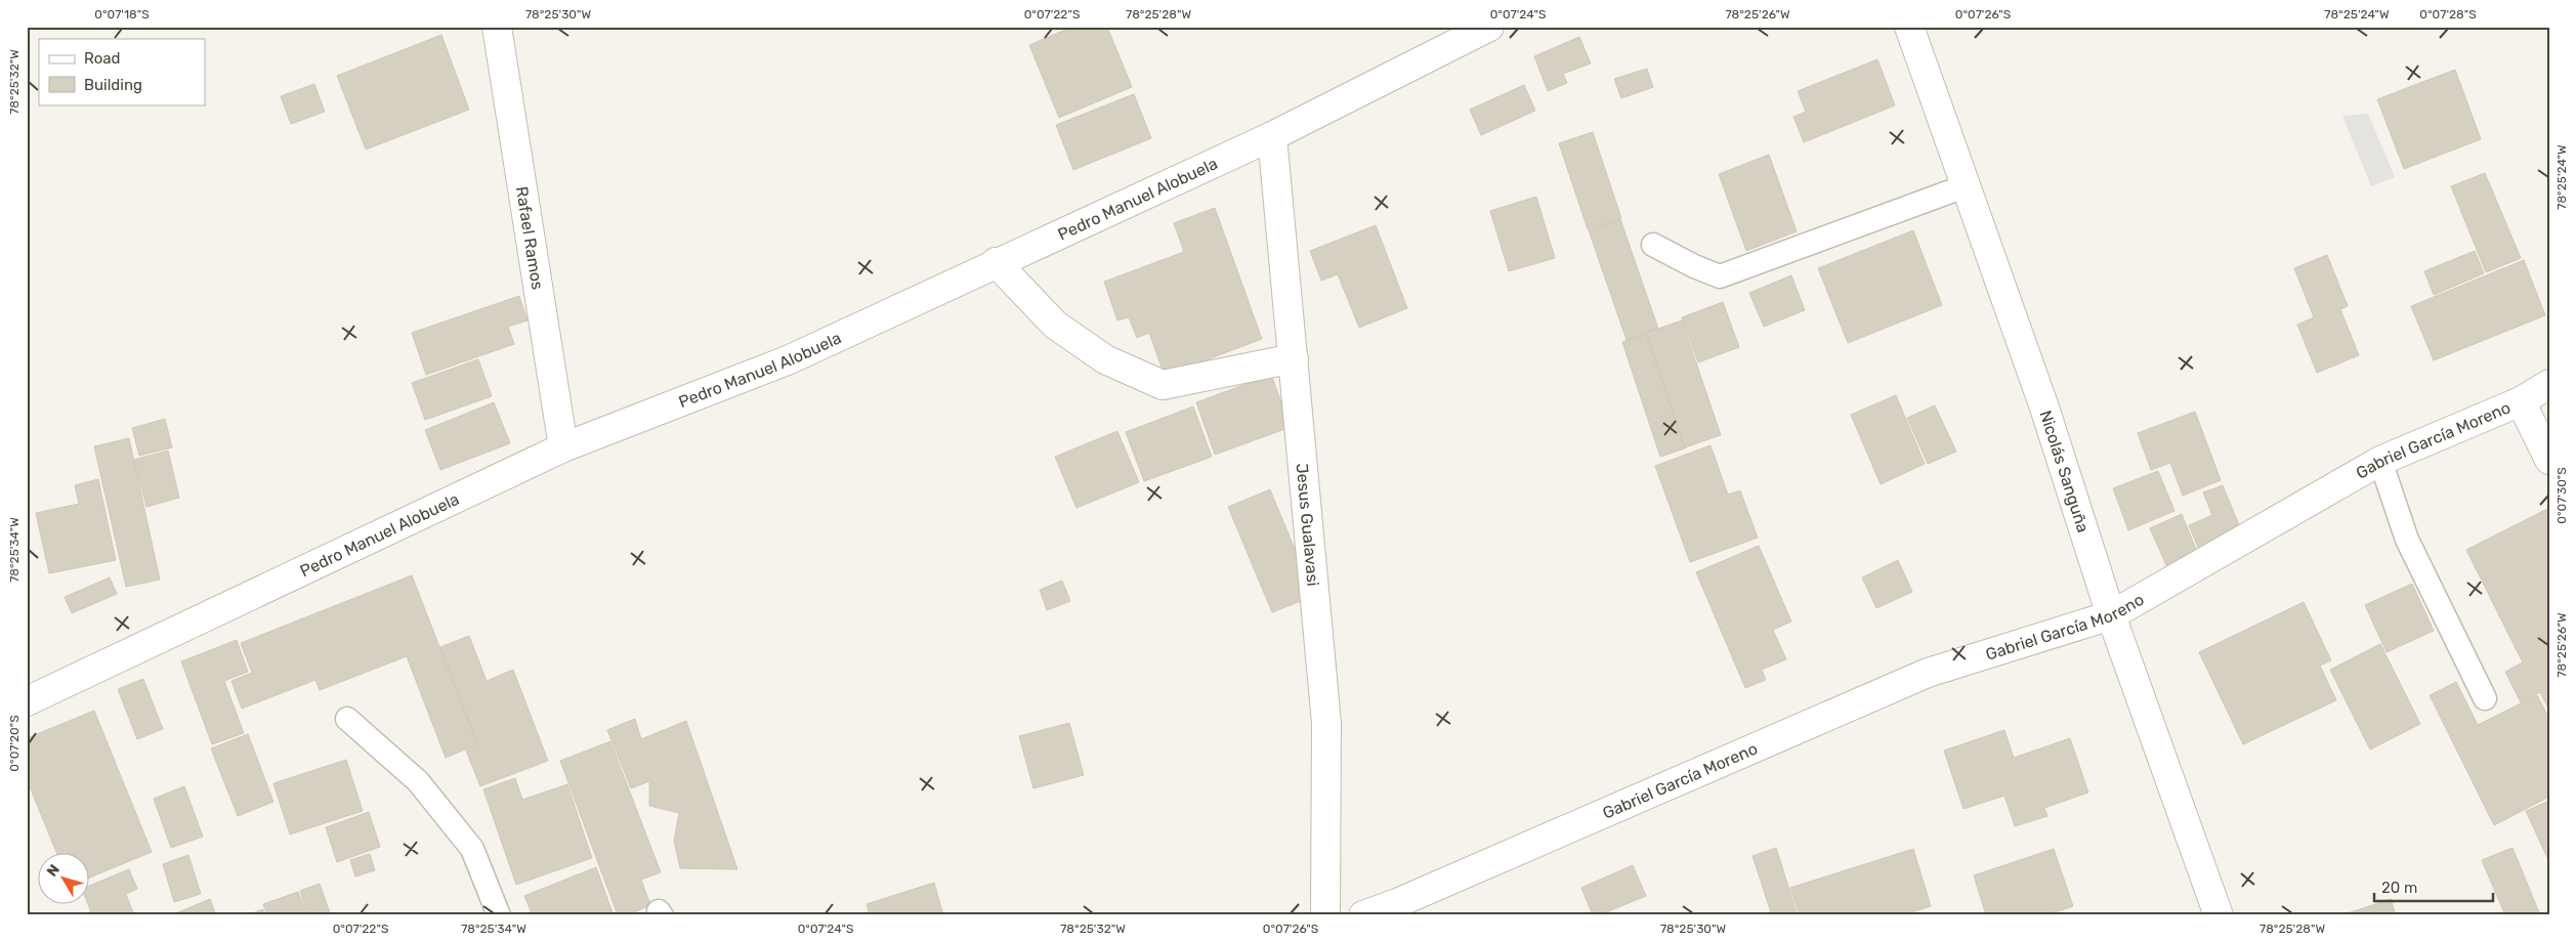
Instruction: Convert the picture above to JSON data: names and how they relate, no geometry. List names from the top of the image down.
{
  "streets": {
    "street": [
      "Pedro Manuel Alobuela",
      "Rafael Ramos",
      "Gabriel García Moreno",
      "Nicolás Sanguña",
      "Jesus Gualavasi"
    ]
  },
  "crossings": [
    ["Pedro Manuel Alobuela", "Rafael Ramos"],
    ["Pedro Manuel Alobuela", "Jesus Gualavasi"],
    ["Gabriel García Moreno", "Nicolás Sanguña"]
  ],
  "legend": ["Road", "Building"],
  "scale_bar": "20 m",
  "north": "top left",
  "coordinates": [
    "0°07'18\"S",
    "78°25'30\"W",
    "0°07'22\"S",
    "78°25'28\"W",
    "0°07'24\"S",
    "78°25'26\"W",
    "0°07'26\"S",
    "78°25'24\"W",
    "0°07'28\"S",
    "78°25'32\"W",
    "0°07'30\"S",
    "78°25'34\"W",
    "0°07'20\"S"
  ]
}
